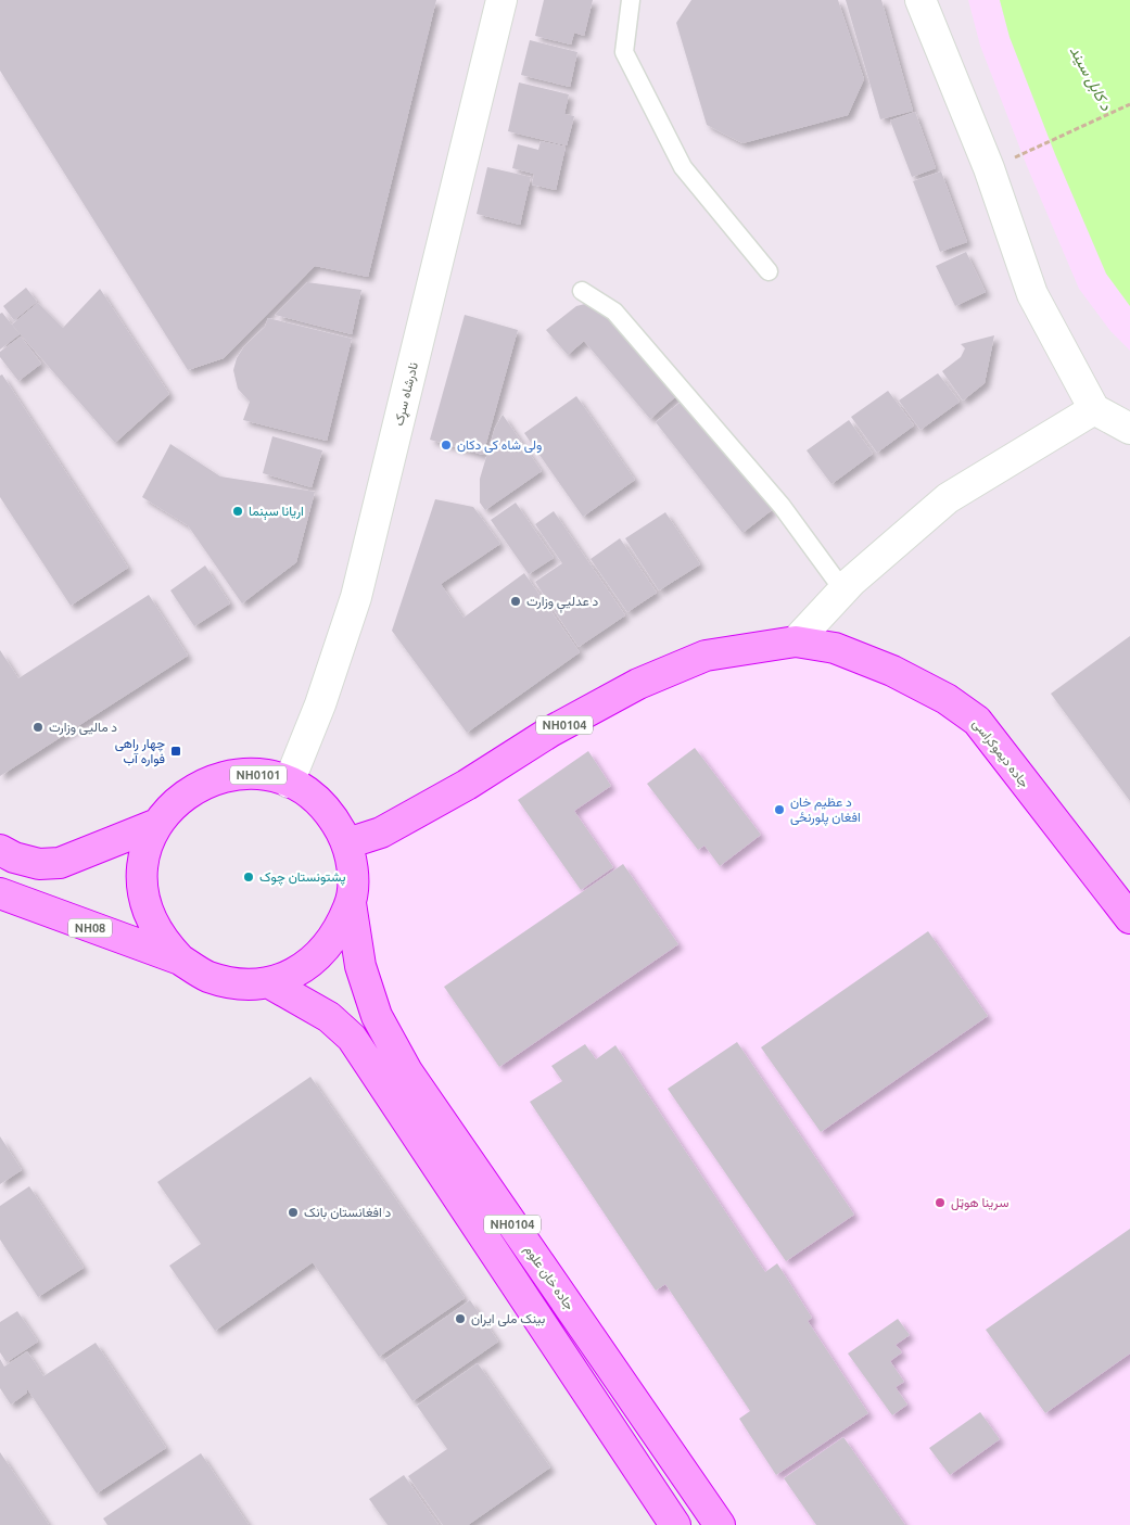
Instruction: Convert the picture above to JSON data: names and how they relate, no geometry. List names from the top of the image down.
{
  "streets": {
    "highway": [
      "NH0104",
      "جاده دیموکراسی",
      "NH0101",
      "NH08",
      "جادہ خان علوم"
    ],
    "street": ["نادرشاه سړک"]
  },
  "crossings": [
    ["نادرشاه سړک", "NH0101"],
    ["NH0104", "جاده دیموکراسی"],
    ["NH0104", "NH0101"],
    ["NH0101", "NH08"],
    ["NH0101", "جادہ خان علوم"]
  ],
  "water": ["د کابل سيند"],
  "places": {
    "other": [
      "ولی شاہ کی دکان",
      "اريانا سېنما",
      "د عدلیې وزارت",
      "د مالیی وزارت",
      "د عظیم خان افغان پلورنځی",
      "پشتونستان چوک",
      "سرینا هوټل",
      "د افغانستان بانک",
      "بینک ملی ایران"
    ],
    "transit": ["چهار راهی فواره آب"]
  }
}
